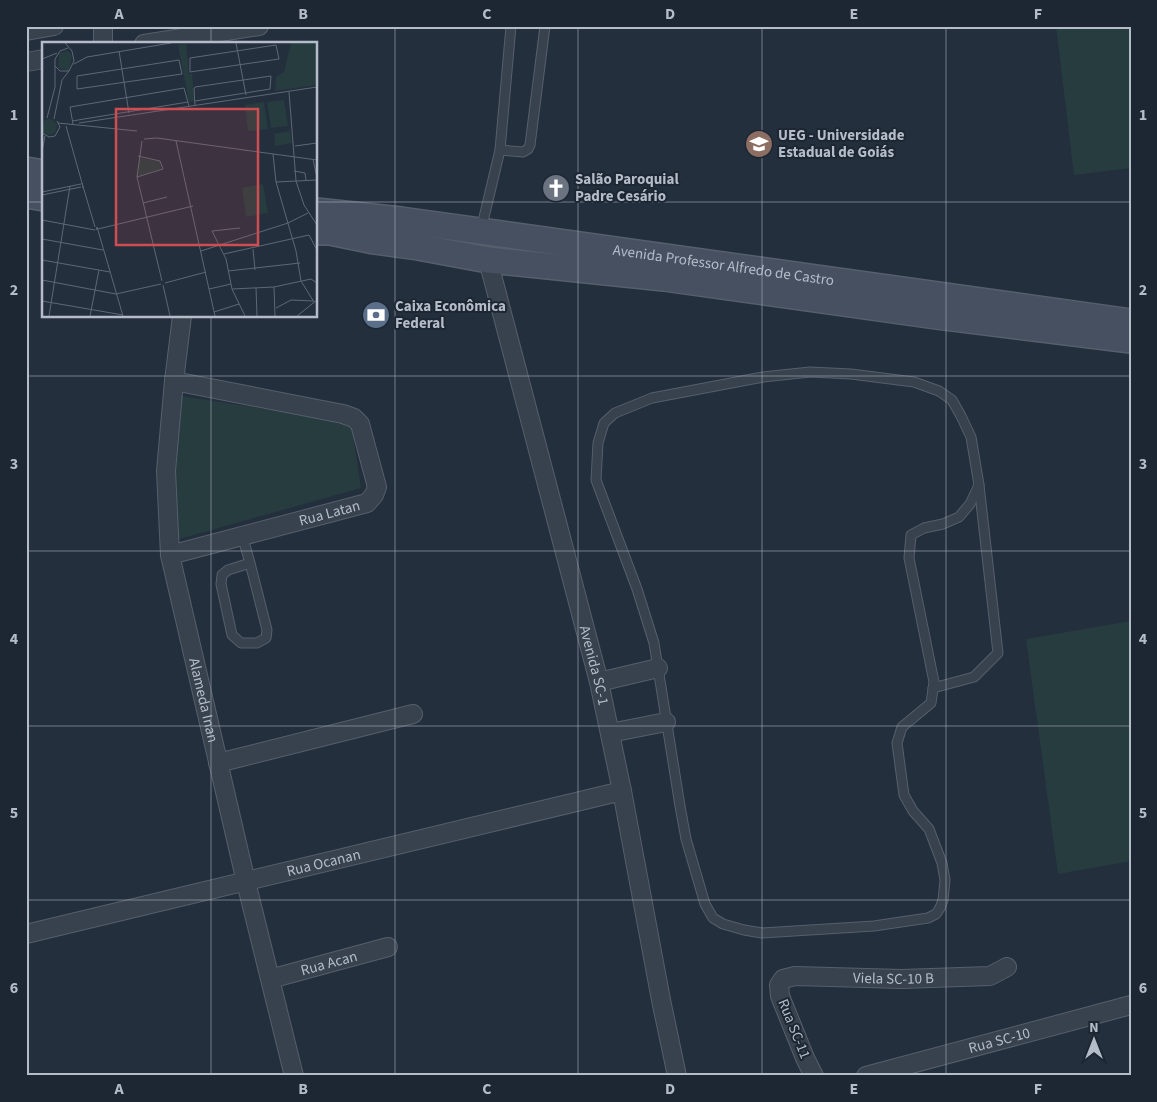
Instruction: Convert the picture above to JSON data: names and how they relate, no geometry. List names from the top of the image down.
{
  "streets": {
    "main road": ["Avenida Professor Alfredo de Castro"],
    "street": [
      "Rua Latan",
      "Avenida SC-1",
      "Alameda Inan",
      "Rua Ocanan",
      "Rua Acan",
      "Viela SC-10 B",
      "Rua SC-11",
      "Rua SC-10"
    ]
  },
  "crossings": [
    ["Avenida Professor Alfredo de Castro", "Avenida SC-1"],
    ["Rua Latan", "Alameda Inan"],
    ["Avenida SC-1", "Rua Ocanan"],
    ["Alameda Inan", "Rua Ocanan"],
    ["Alameda Inan", "Rua Acan"],
    ["Viela SC-10 B", "Rua SC-11"]
  ],
  "places": {
    "school or university": ["UEG - Universidade Estadual de Goiás"],
    "church": ["Salão Paroquial Padre Cesário"],
    "bank": ["Caixa Econômica Federal"]
  },
  "north": "top",
  "grid": {
    "columns": [
      "A",
      "B",
      "C",
      "D",
      "E",
      "F"
    ],
    "rows": [
      "1",
      "2",
      "3",
      "4",
      "5",
      "6"
    ]
  }
}
